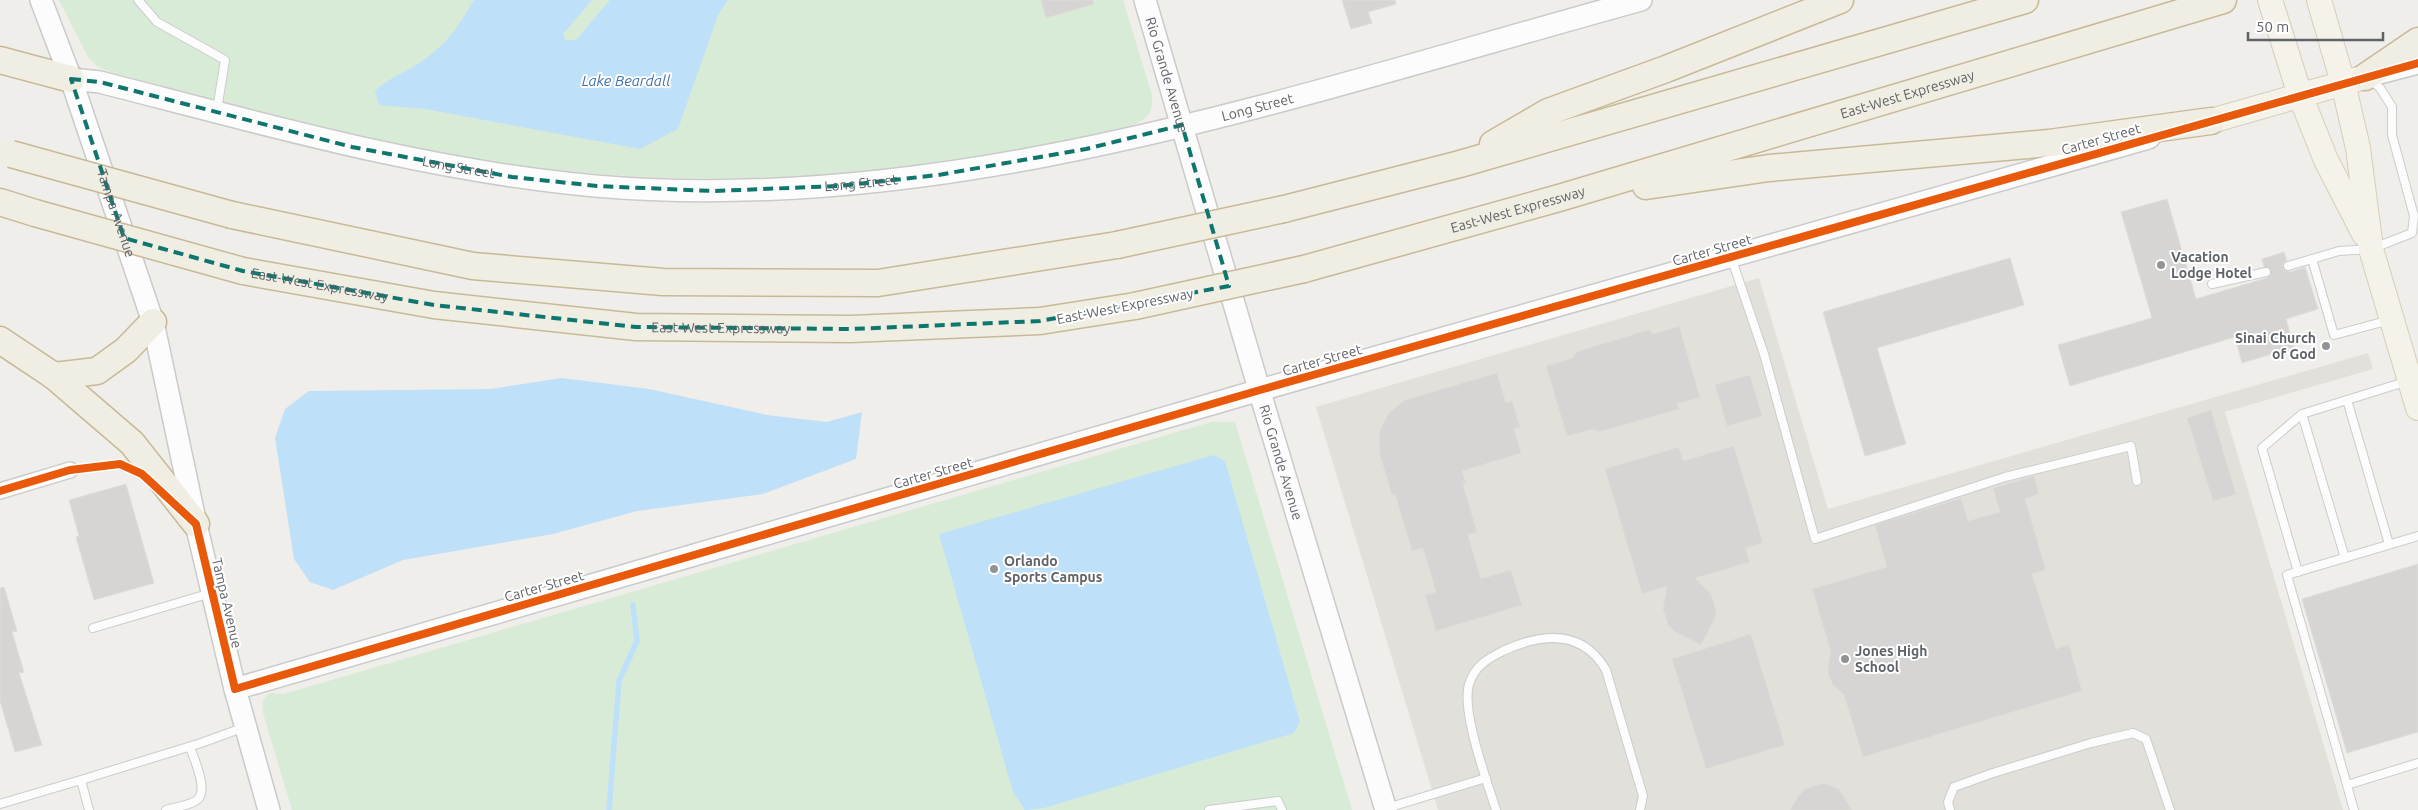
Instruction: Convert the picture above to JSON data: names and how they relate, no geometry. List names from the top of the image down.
{
  "streets": {
    "highway": ["East-West Expressway"],
    "main road": ["Carter Street"],
    "street": ["Rio Grande Avenue", "Long Street", "Tampa Avenue"]
  },
  "crossings": [
    ["Rio Grande Avenue", "Long Street"],
    ["Rio Grande Avenue", "Carter Street"],
    ["Long Street", "Tampa Avenue"],
    ["Carter Street", "Tampa Avenue"]
  ],
  "water": ["Lake Beardall"],
  "places": [
    "Vacation Lodge Hotel",
    "Sinai Church of God",
    "Orlando Sports Campus",
    "Jones High School"
  ],
  "scale_bar": "50 m"
}
